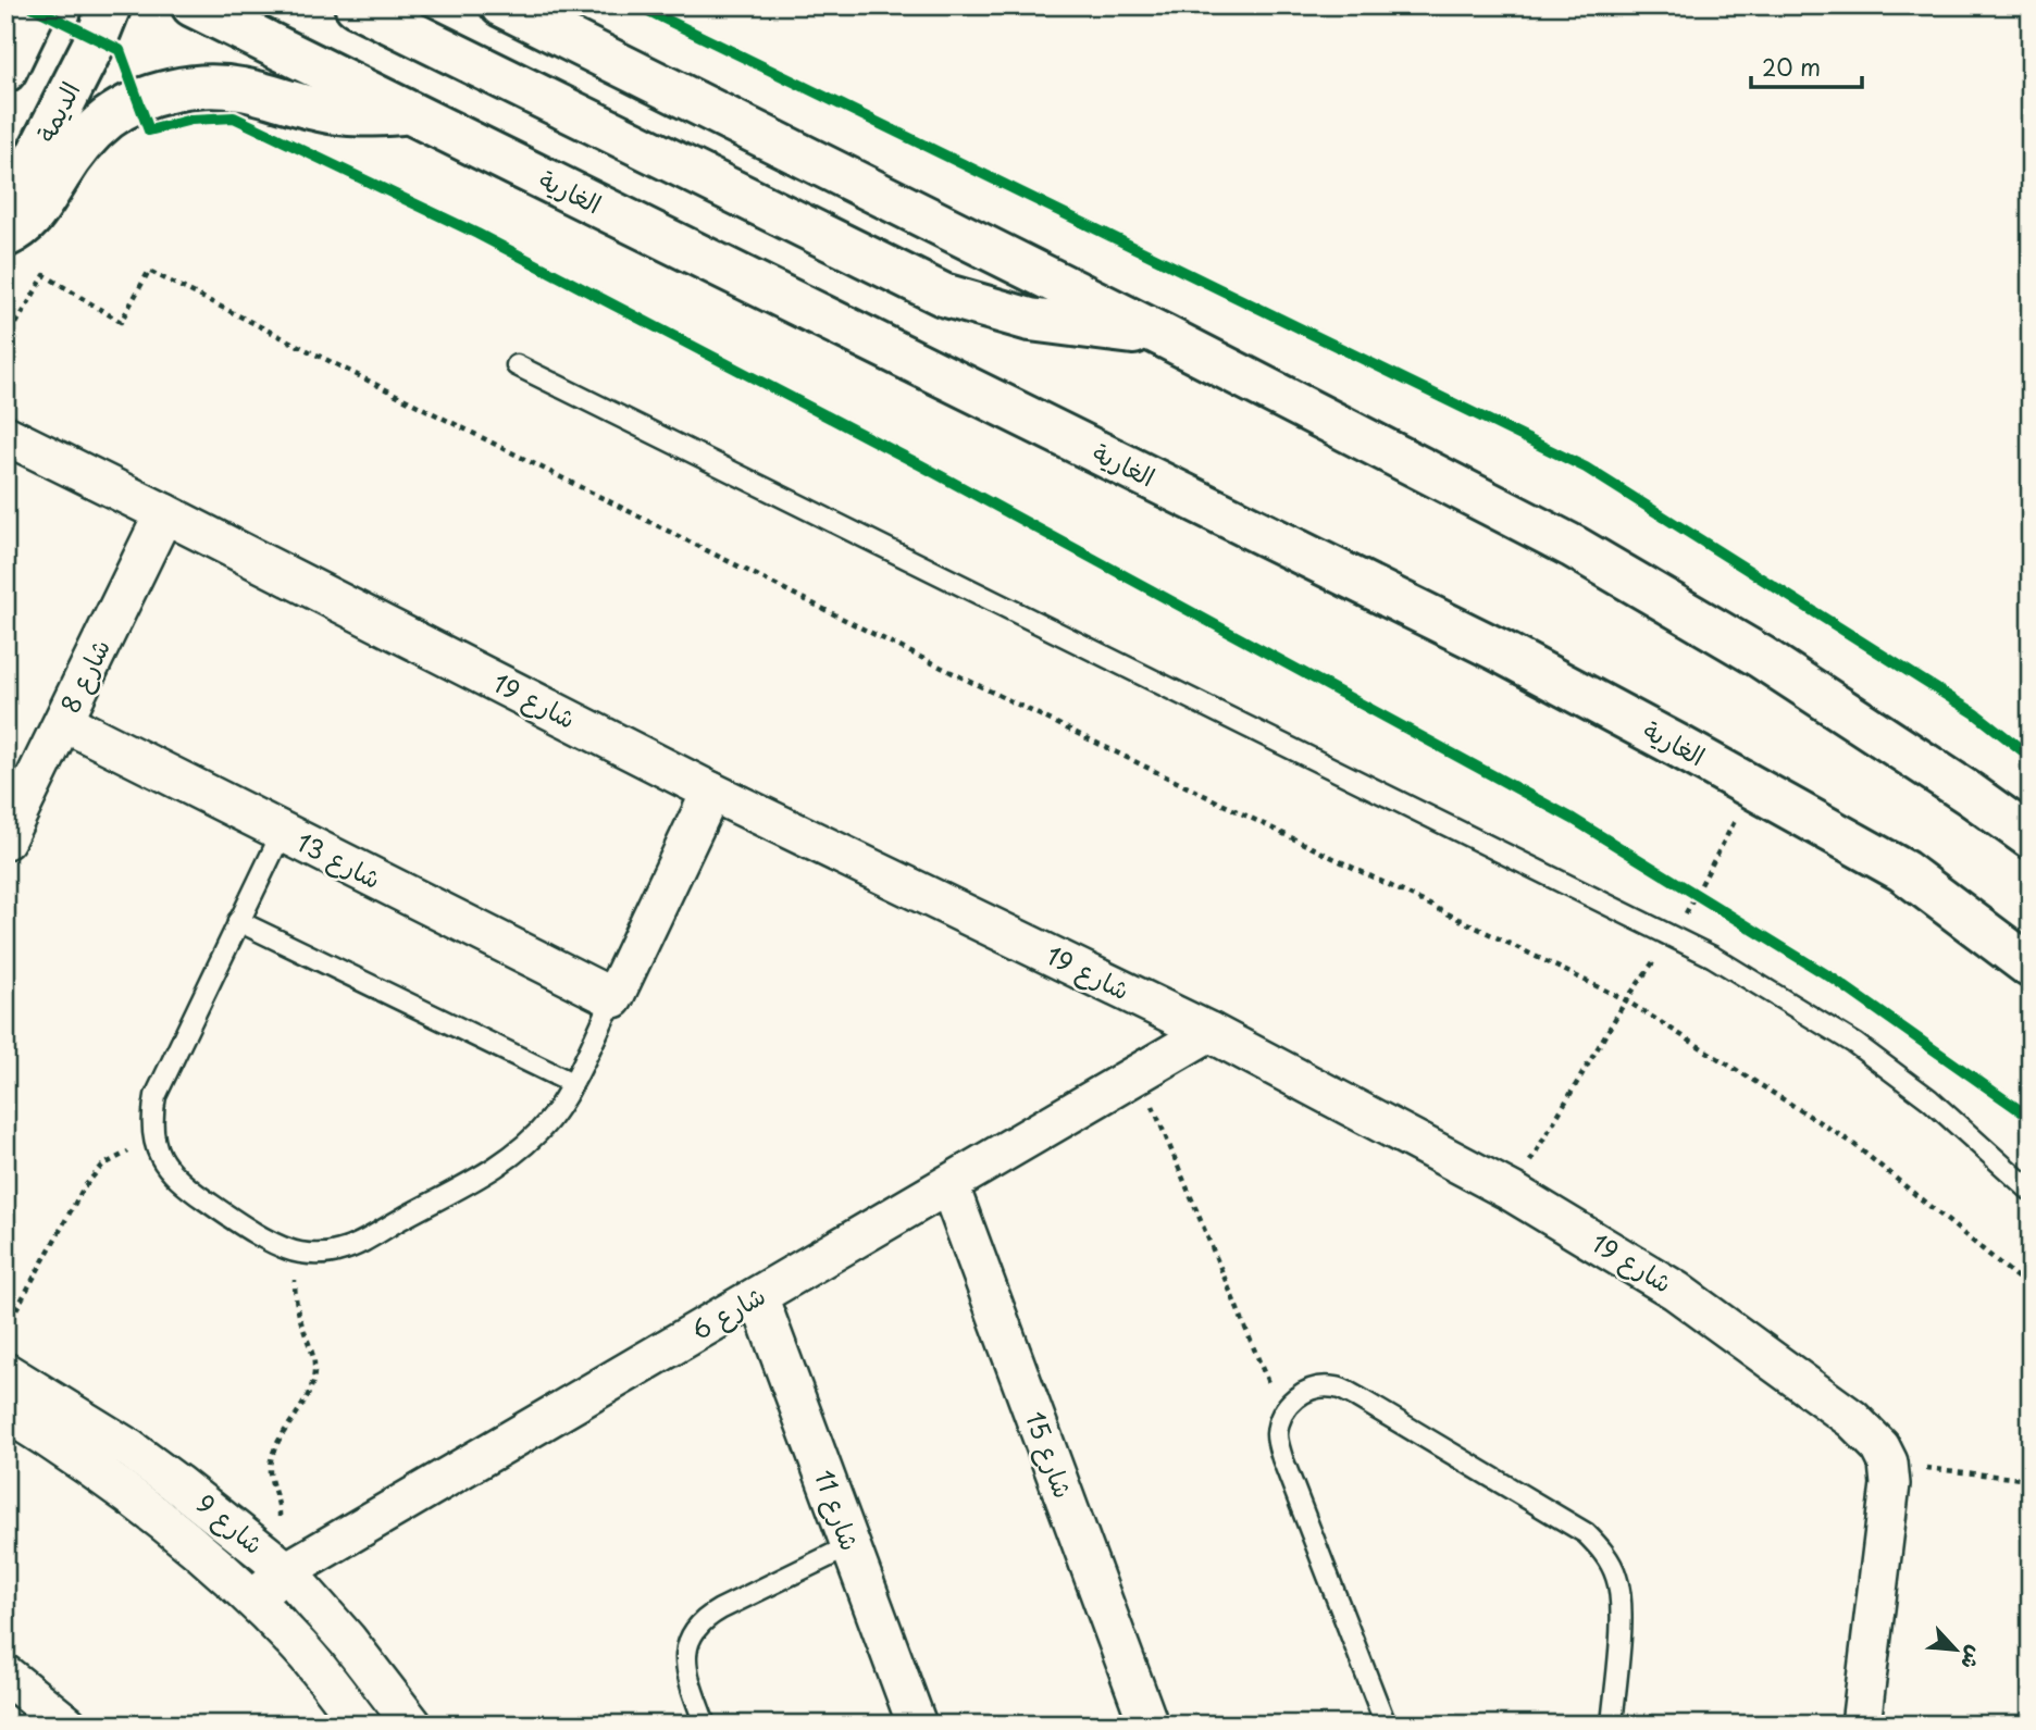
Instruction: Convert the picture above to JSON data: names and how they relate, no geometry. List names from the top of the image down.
{
  "streets": {
    "main road": ["الديمة", "الغارية"],
    "street": [
      "شارع 8",
      "شارع 19",
      "شارع 13",
      "شارع 6",
      "شارع 15",
      "شارع 11",
      "شارع 9"
    ]
  },
  "crossings": [
    ["شارع 8", "شارع 19"],
    ["شارع 8", "شارع 13"],
    ["شارع 19", "شارع 6"],
    ["شارع 6", "شارع 15"],
    ["شارع 6", "شارع 11"],
    ["شارع 6", "شارع 9"]
  ],
  "scale_bar": "20 m",
  "north": "bottom right"
}
